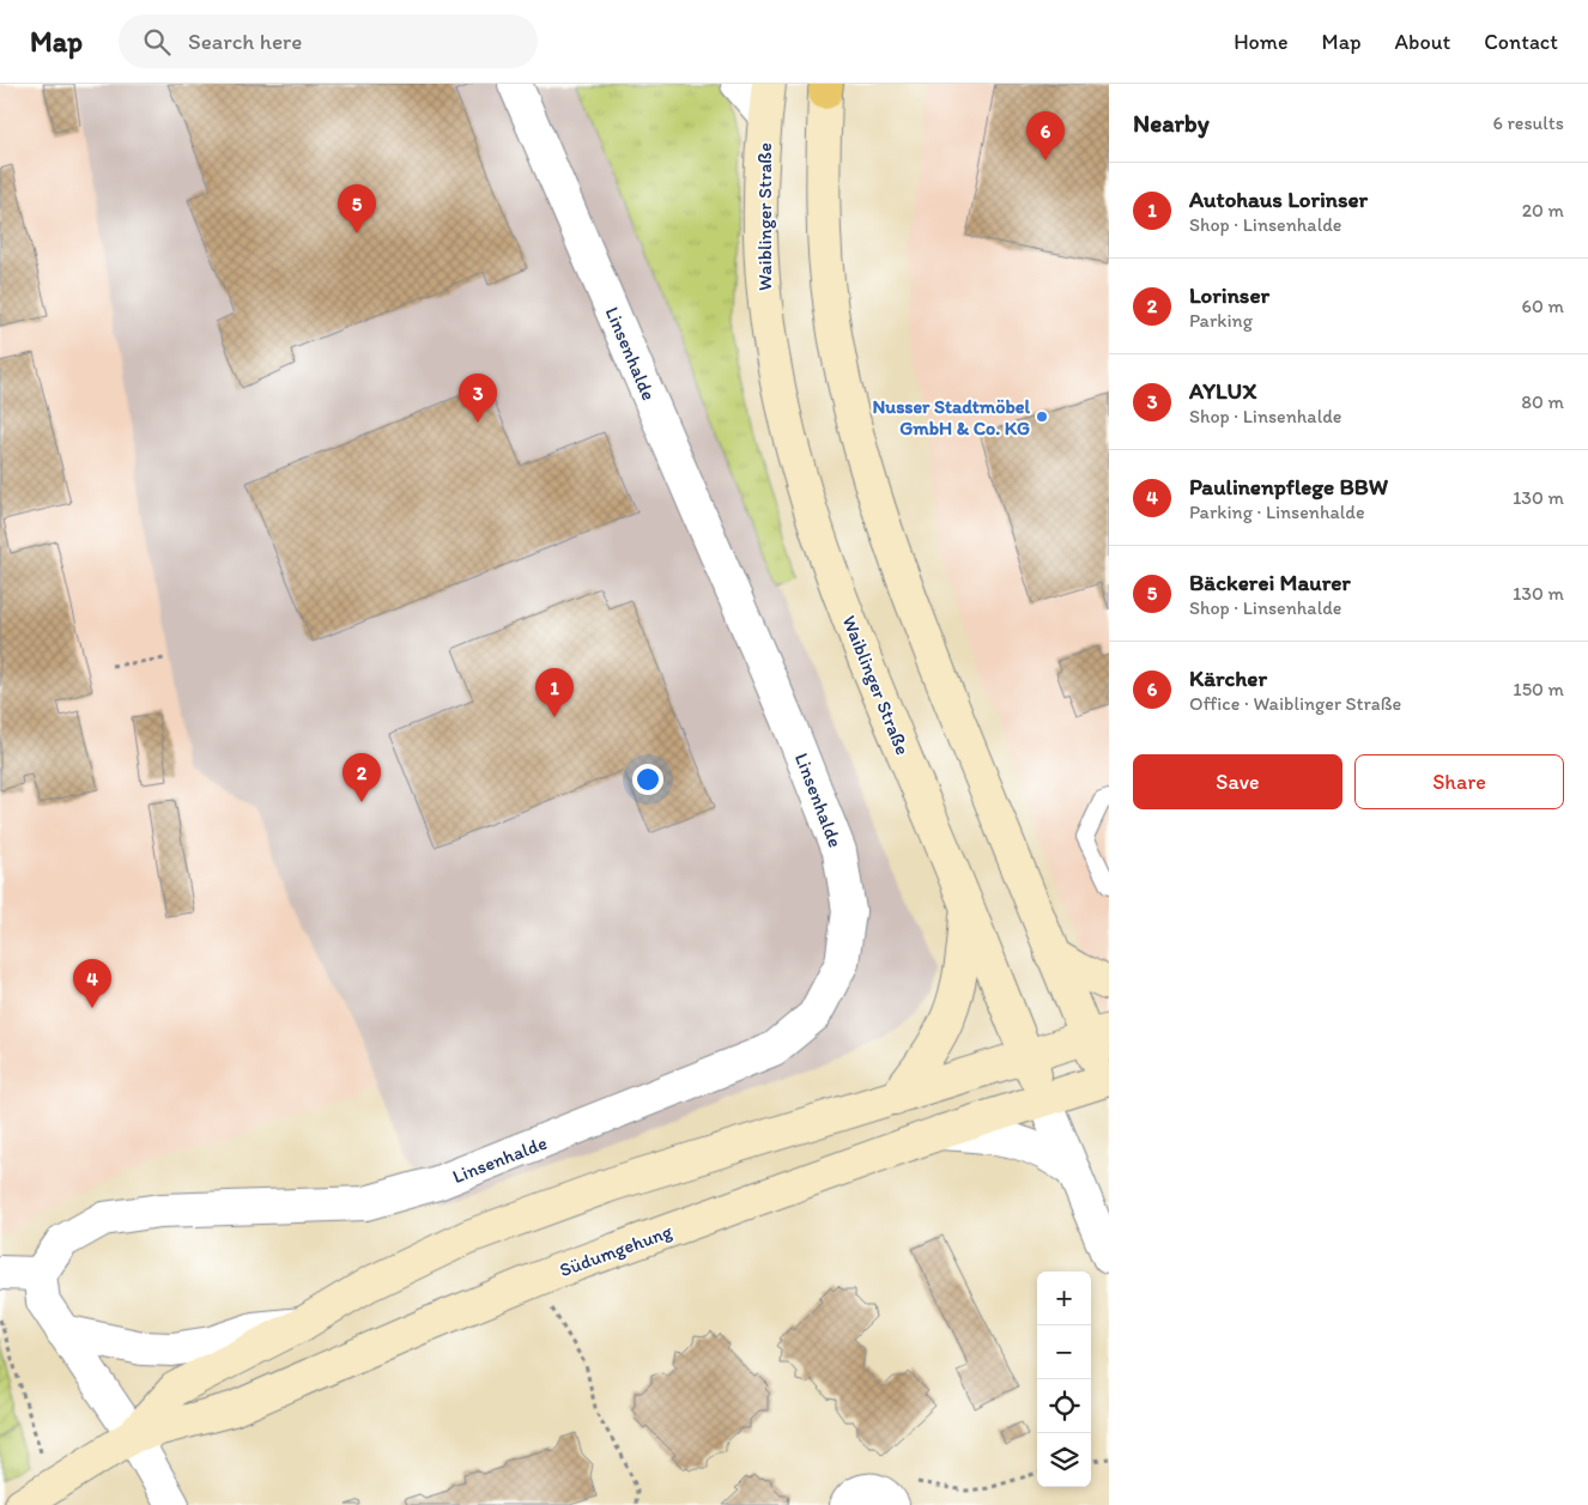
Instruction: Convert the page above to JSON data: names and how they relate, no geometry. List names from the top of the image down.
{
  "streets": {
    "main road": ["Waiblinger Straße", "Südumgehung"],
    "street": ["Linsenhalde"]
  },
  "crossings": [
    ["Waiblinger Straße", "Südumgehung"]
  ],
  "places": ["Nusser Stadtmöbel GmbH & Co. KG"],
  "page": {
    "header": "Map",
    "search": "Search here",
    "nav": [
      "Home",
      "Map",
      "About",
      "Contact"
    ],
    "heading": ["Nearby", "6 results"],
    "pins": [
      "6",
      "5",
      "3",
      "1",
      "2",
      "4"
    ],
    "list": [
      {
        "mark": "1",
        "name": "Autohaus Lorinser",
        "note": "Shop · Linsenhalde",
        "value": "20 m"
      },
      {
        "mark": "2",
        "name": "Lorinser",
        "note": "Parking",
        "value": "60 m"
      },
      {
        "mark": "3",
        "name": "AYLUX",
        "note": "Shop · Linsenhalde",
        "value": "80 m"
      },
      {
        "mark": "4",
        "name": "Paulinenpflege BBW",
        "note": "Parking · Linsenhalde",
        "value": "130 m"
      },
      {
        "mark": "5",
        "name": "Bäckerei Maurer",
        "note": "Shop · Linsenhalde",
        "value": "130 m"
      },
      {
        "mark": "6",
        "name": "Kärcher",
        "note": "Office · Waiblinger Straße",
        "value": "150 m"
      }
    ],
    "buttons": ["Save", "Share"],
    "map_buttons": ["+", "−"]
  }
}
